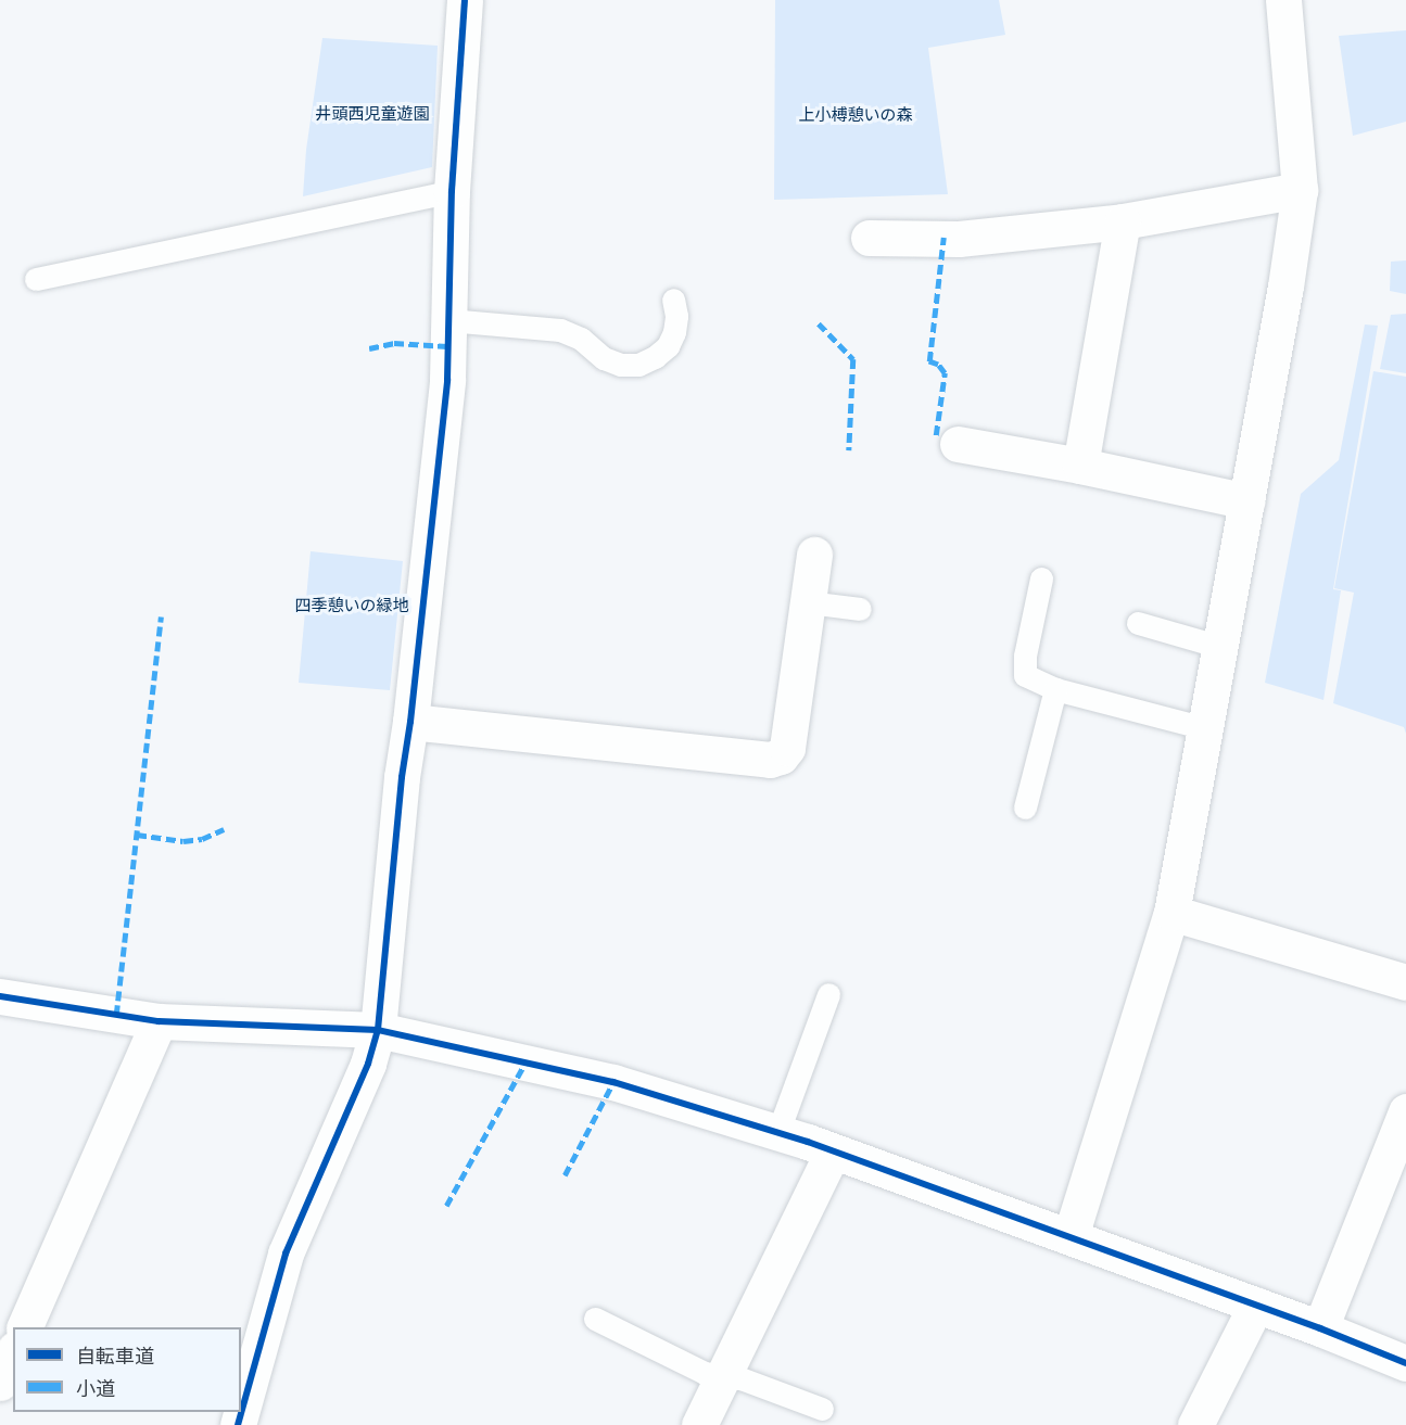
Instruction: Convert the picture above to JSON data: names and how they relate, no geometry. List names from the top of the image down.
{
  "parks": ["井頭西児童遊園", "上小榑憩いの森", "四季憩いの緑地"],
  "legend": ["自転車道", "小道"]
}
